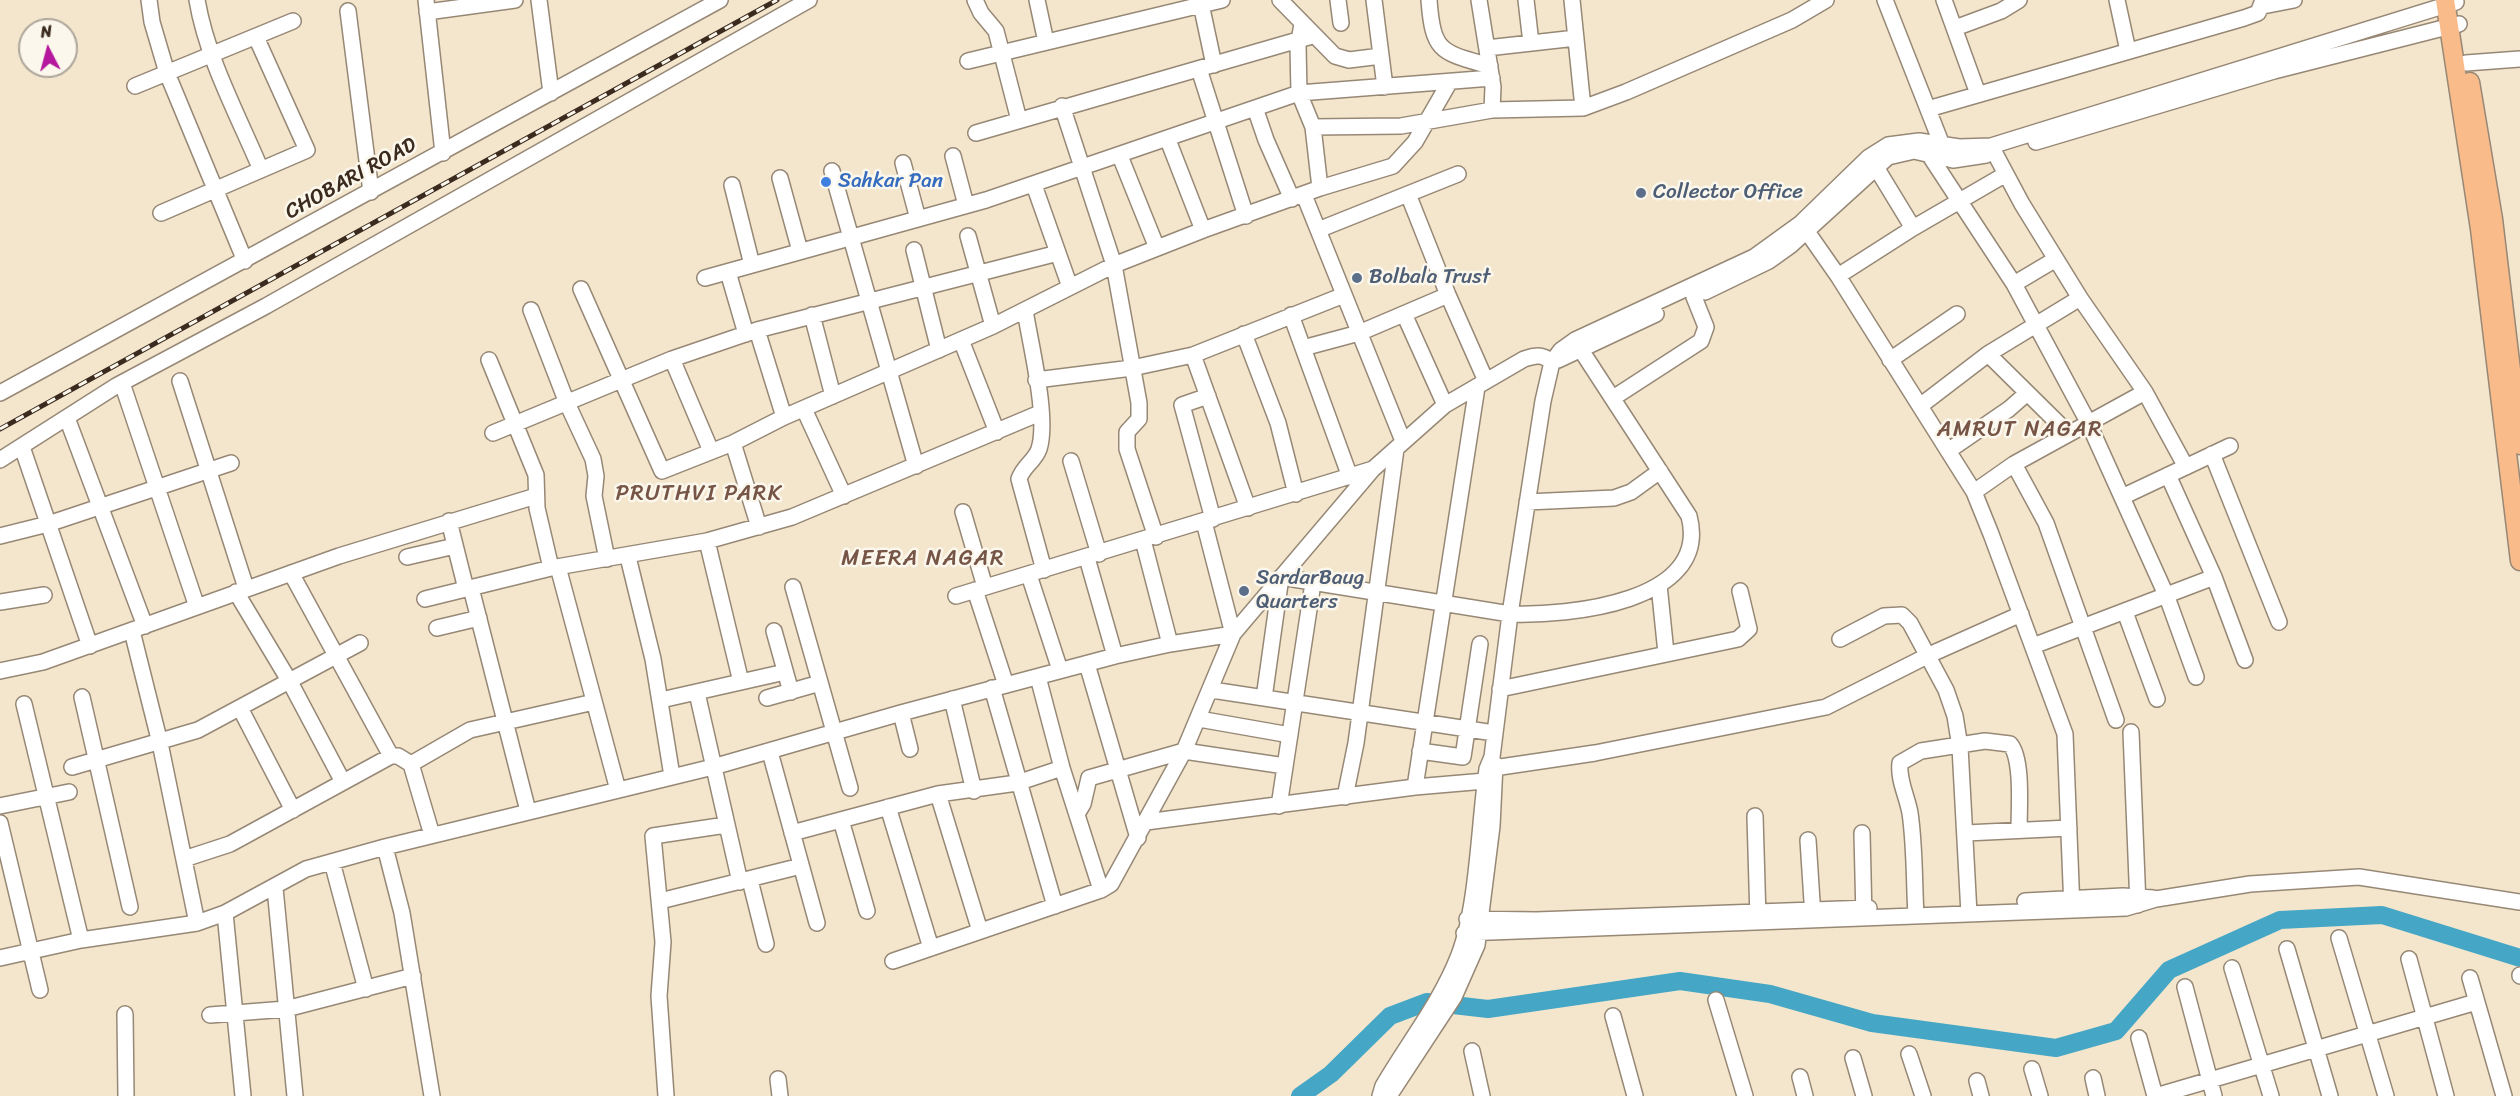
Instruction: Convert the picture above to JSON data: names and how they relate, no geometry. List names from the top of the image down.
{
  "streets": {
    "street": ["CHOBARI ROAD"]
  },
  "districts": ["AMRUT NAGAR", "PRUTHVI PARK", "MEERA NAGAR"],
  "places": [
    "Sahkar Pan",
    "Collector Office",
    "Bolbala Trust",
    "SardarBaug Quarters"
  ],
  "north": "top"
}
